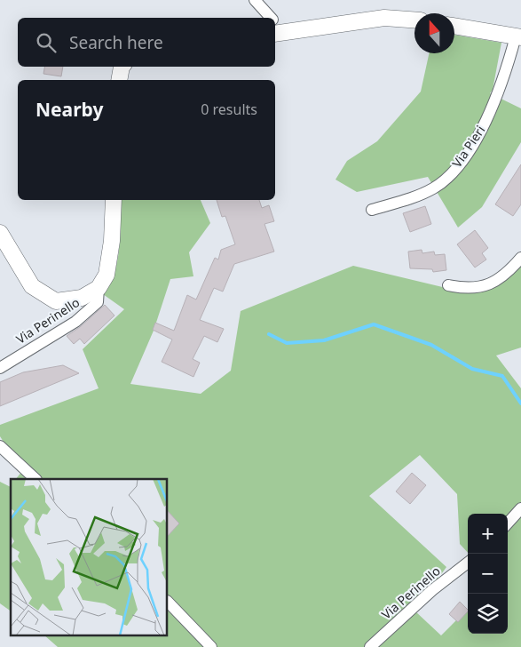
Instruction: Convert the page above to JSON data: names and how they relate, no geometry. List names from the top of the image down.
{
  "streets": {
    "street": ["Via Pieri", "Via Perinello"]
  },
  "north": "top",
  "page": {
    "search": "Search here",
    "heading": ["Nearby", "0 results"],
    "map_buttons": ["+", "−"]
  }
}
